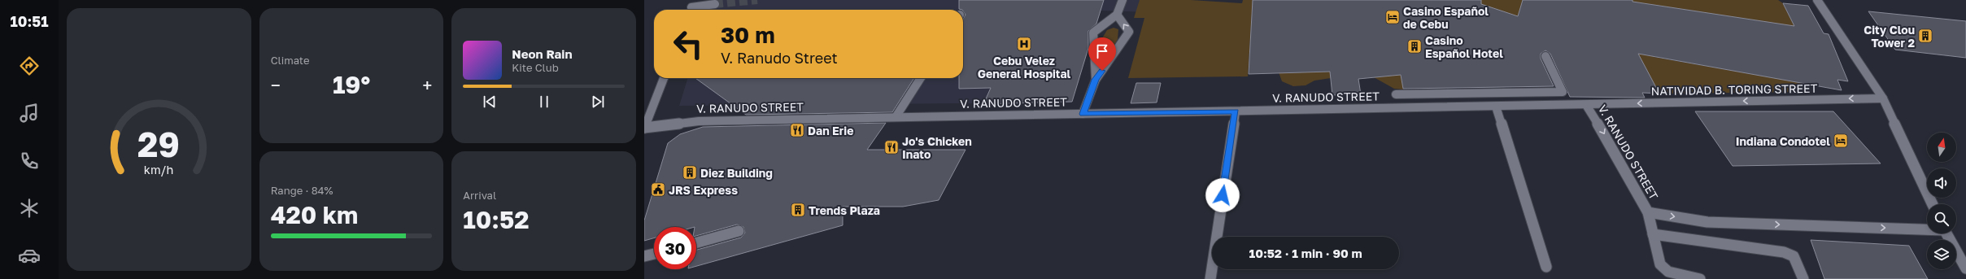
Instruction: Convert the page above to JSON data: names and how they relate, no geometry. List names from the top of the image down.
{
  "streets": {
    "street": ["NATIVIDAD B. TORING STREET", "V. RANUDO STREET"]
  },
  "crossings": [
    ["NATIVIDAD B. TORING STREET", "V. RANUDO STREET"]
  ],
  "one_way": ["NATIVIDAD B. TORING STREET"],
  "places": {
    "hotel": ["Casino Español de Cebu", "Indiana Condotel"],
    "building": [
      "City Clou Tower 2",
      "Casino Español Hotel",
      "Diez Building",
      "Trends Plaza"
    ],
    "hospital": ["Cebu Velez General Hospital"],
    "restaurant": ["Dan Erie", "Jo's Chicken Inato"],
    "public building": ["JRS Express"]
  },
  "north": "top",
  "page": {
    "tabs": "10:51",
    "tile": [
      "Climate",
      ["Range · 84%", "420 km"],
      ["Arrival", "10:52"]
    ],
    "turn": ["30 m", "V. Ranudo Street"],
    "song": ["Neon Rain", "Kite Club"],
    "heat": ["−", "19°", "+"],
    "limit": "30",
    "trip": "10:52 · 1 min · 90 m",
    "gauge": ["29", "km/h"]
  }
}
